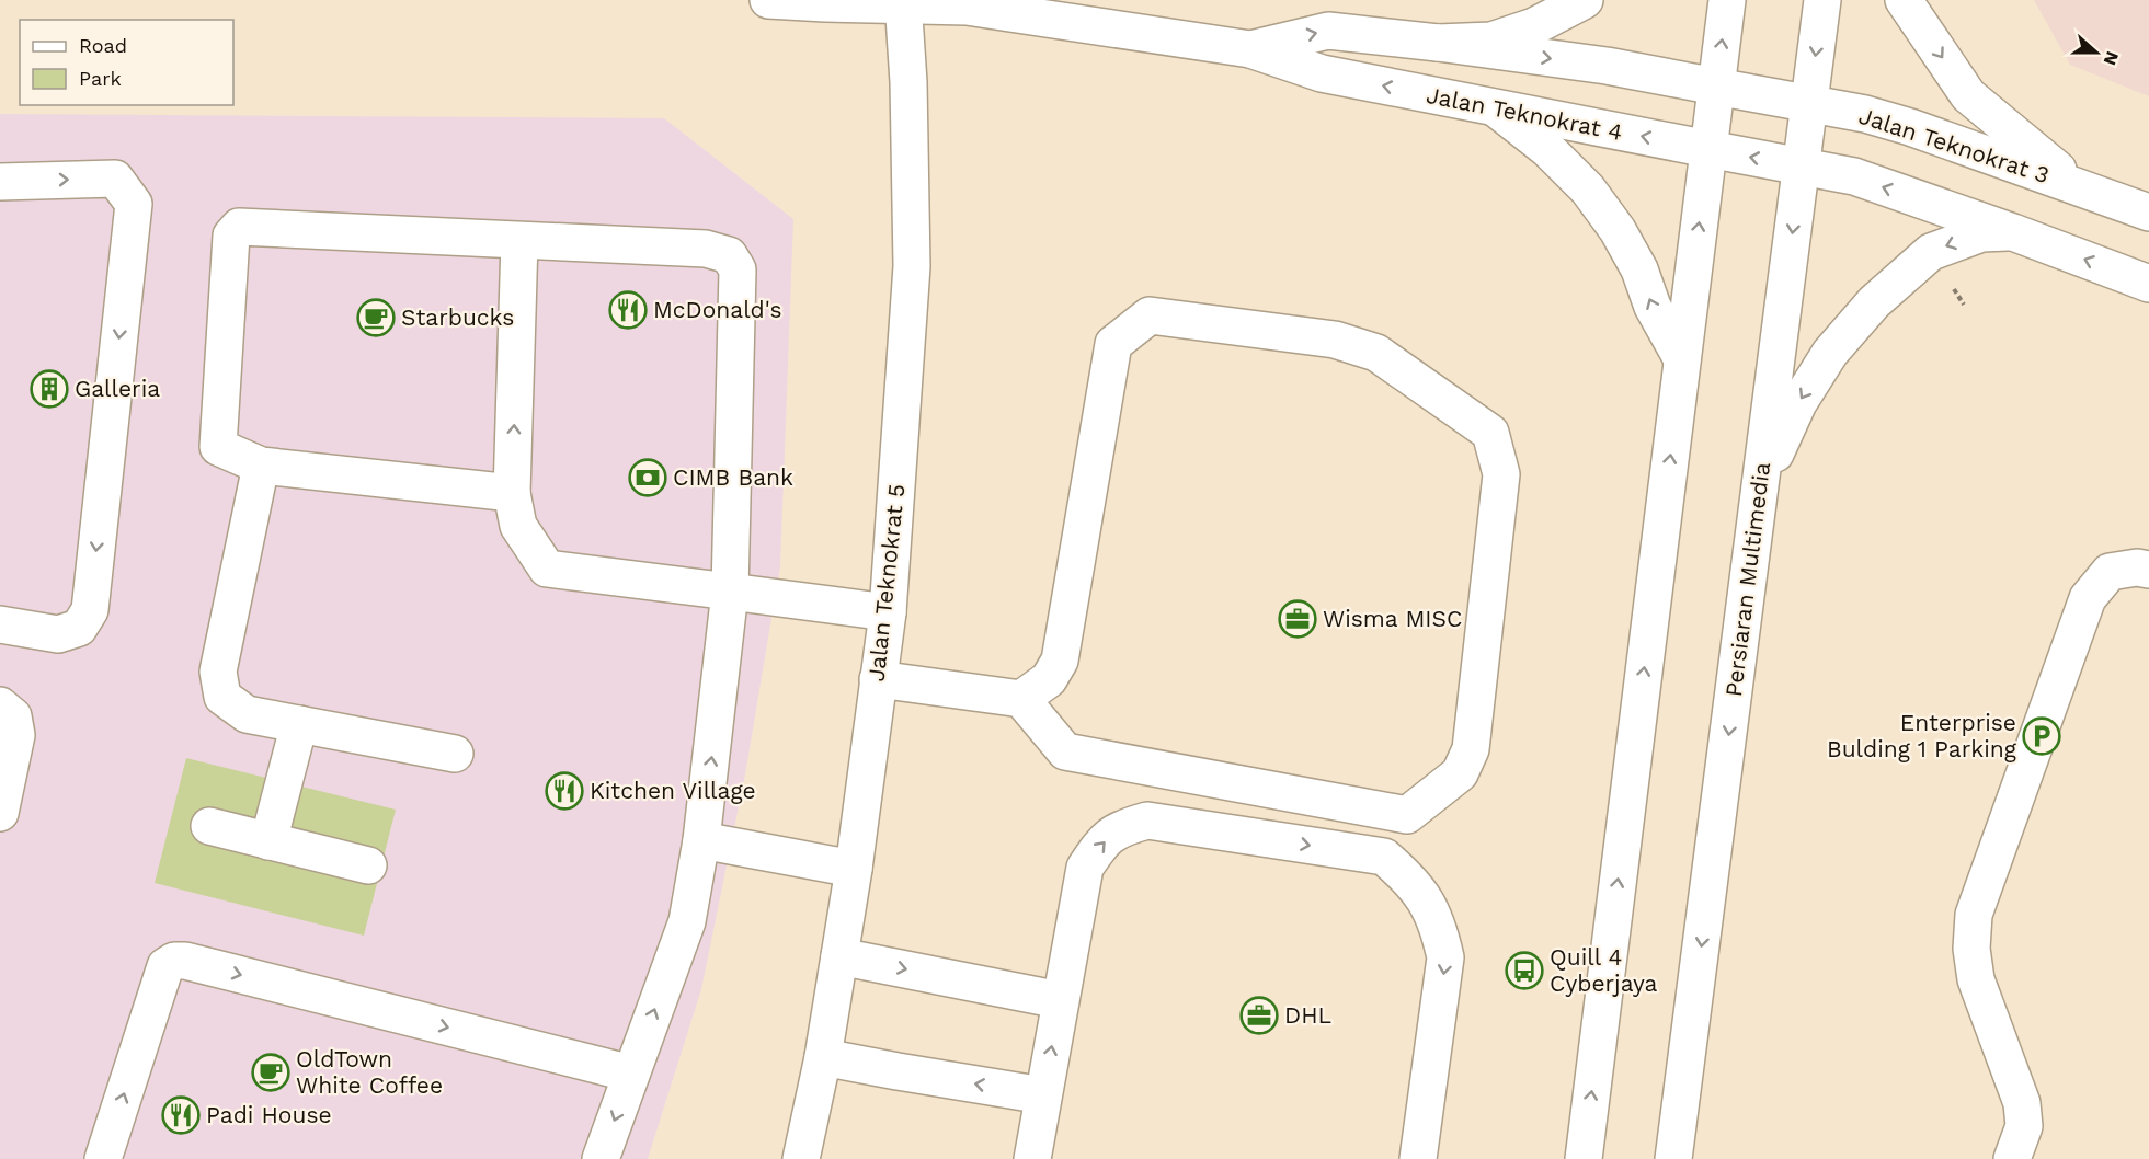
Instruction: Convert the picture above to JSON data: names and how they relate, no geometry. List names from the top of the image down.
{
  "streets": {
    "main road": [
      "Jalan Teknokrat 4",
      "Jalan Teknokrat 3",
      "Persiaran Multimedia",
      "Jalan Teknokrat 5"
    ]
  },
  "crossings": [
    ["Jalan Teknokrat 4", "Jalan Teknokrat 3"],
    ["Jalan Teknokrat 4", "Persiaran Multimedia"],
    ["Jalan Teknokrat 4", "Jalan Teknokrat 5"],
    ["Jalan Teknokrat 3", "Persiaran Multimedia"]
  ],
  "places": {
    "restaurant": ["McDonald's", "Kitchen Village", "Padi House"],
    "cafe": ["Starbucks", "OldTown White Coffee"],
    "building": ["Galleria"],
    "bank": ["CIMB Bank"],
    "office": ["Wisma MISC", "DHL"],
    "parking": ["Enterprise Bulding 1 Parking"],
    "bus stop": ["Quill 4 Cyberjaya"]
  },
  "legend": ["Road", "Park"],
  "north": "right"
}
